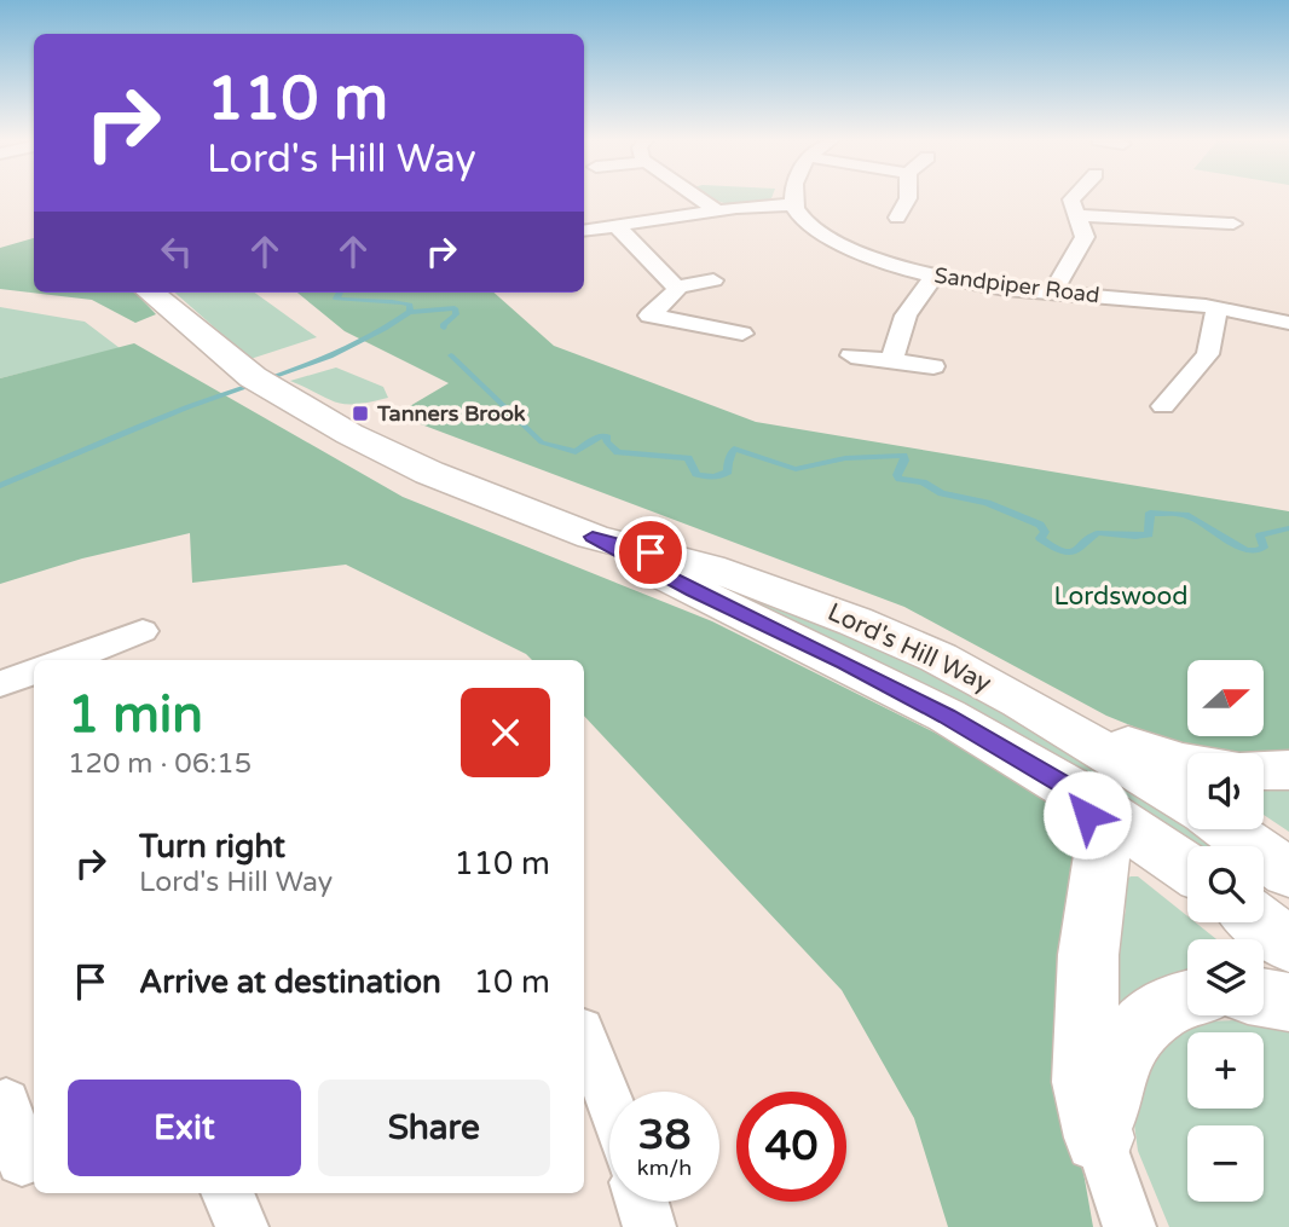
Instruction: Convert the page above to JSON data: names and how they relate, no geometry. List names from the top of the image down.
{
  "streets": {
    "street": ["Sandpiper Road", "Lord's Hill Way"]
  },
  "parks": ["Lordswood"],
  "places": {
    "transit": ["Tanners Brook"]
  },
  "north": "right",
  "page": {
    "turn": ["110 m", "Lord's Hill Way"],
    "map_buttons": ["+", "−"],
    "heading": ["1 min", "120 m · 06:15"],
    "list": [
      {
        "name": "Turn right",
        "note": "Lord's Hill Way",
        "value": "110 m"
      },
      {
        "name": "Arrive at destination",
        "value": "10 m"
      }
    ],
    "buttons": ["Exit", "Share"],
    "speed": "38 km/h",
    "limit": "40"
  }
}
